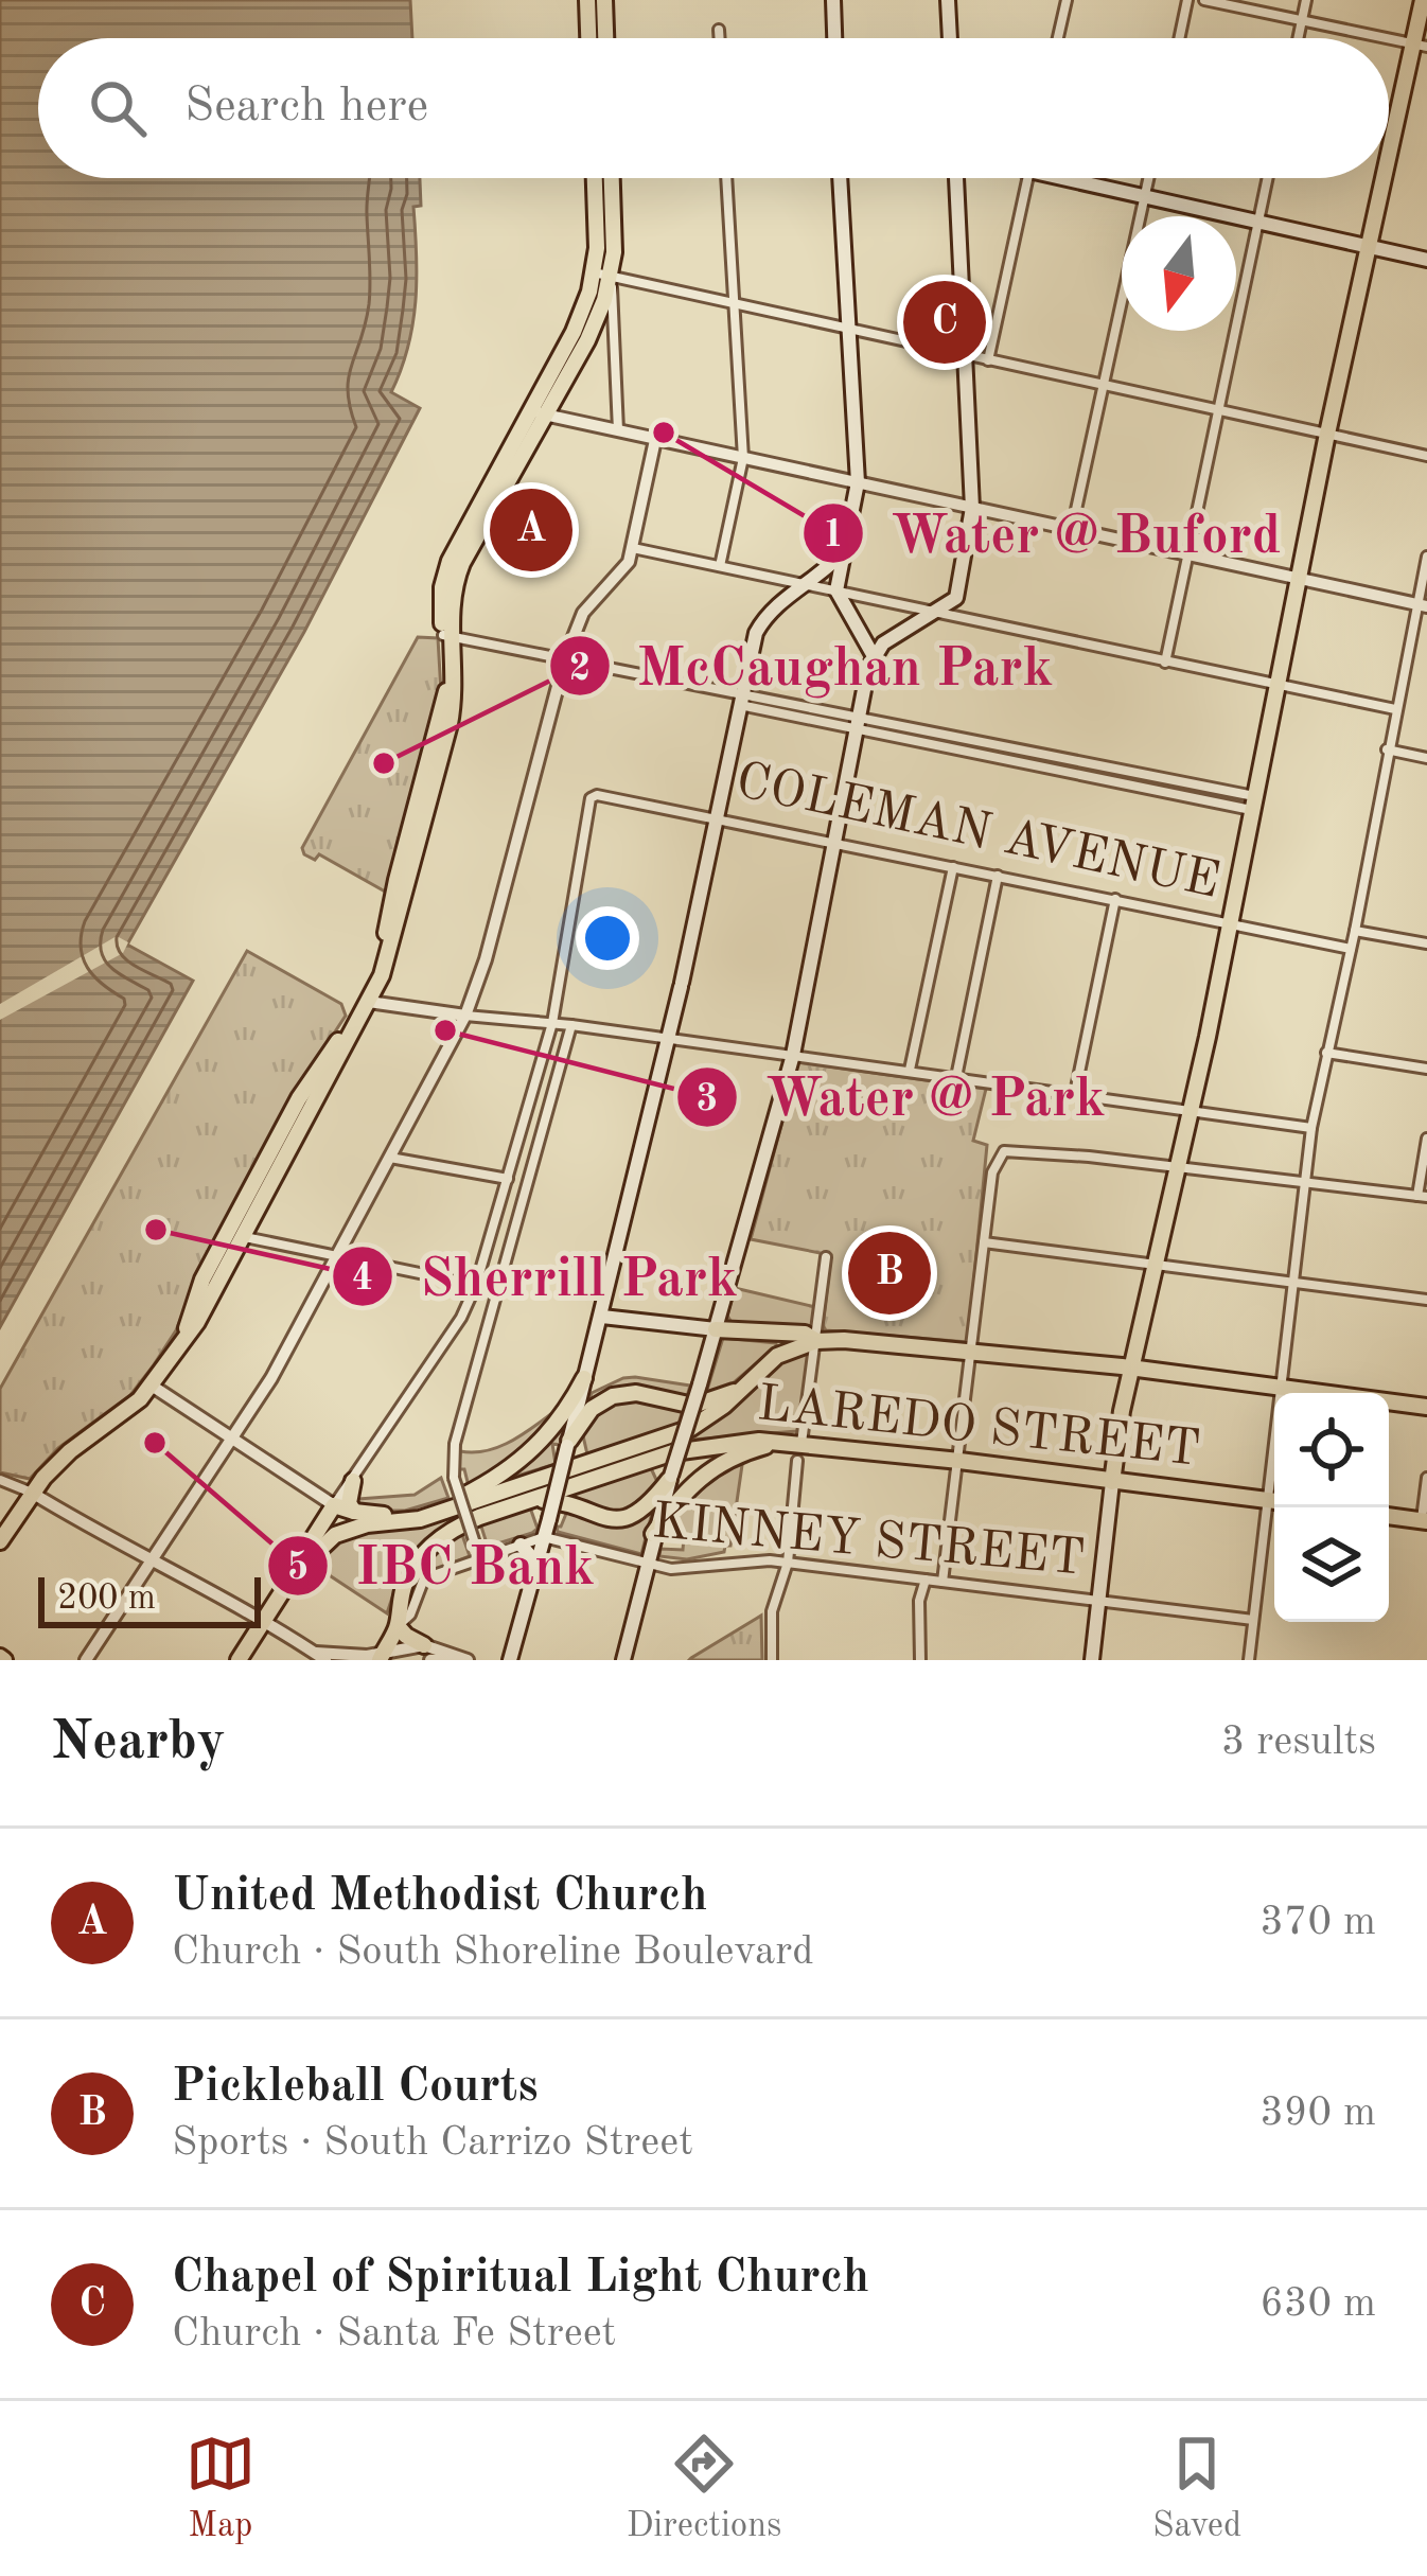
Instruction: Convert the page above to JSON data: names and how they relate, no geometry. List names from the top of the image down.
{
  "streets": {
    "main road": ["LAREDO STREET"],
    "street": ["COLEMAN AVENUE", "KINNEY STREET"]
  },
  "places": [
    "Water @ Buford",
    "McCaughan Park",
    "Water @ Park",
    "Sherrill Park",
    "IBC Bank"
  ],
  "scale_bar": "200 m",
  "north": "bottom",
  "page": {
    "search": "Search here",
    "pins": ["C", "A", "B"],
    "scale": "200 m",
    "heading": ["Nearby", "3 results"],
    "list": [
      {
        "mark": "A",
        "name": "United Methodist Church",
        "note": "Church · South Shoreline Boulevard",
        "value": "370 m"
      },
      {
        "mark": "B",
        "name": "Pickleball Courts",
        "note": "Sports · South Carrizo Street",
        "value": "390 m"
      },
      {
        "mark": "C",
        "name": "Chapel of Spiritual Light Church",
        "note": "Church · Santa Fe Street",
        "value": "630 m"
      }
    ],
    "nav": ["Map", "Directions", "Saved"]
  }
}
